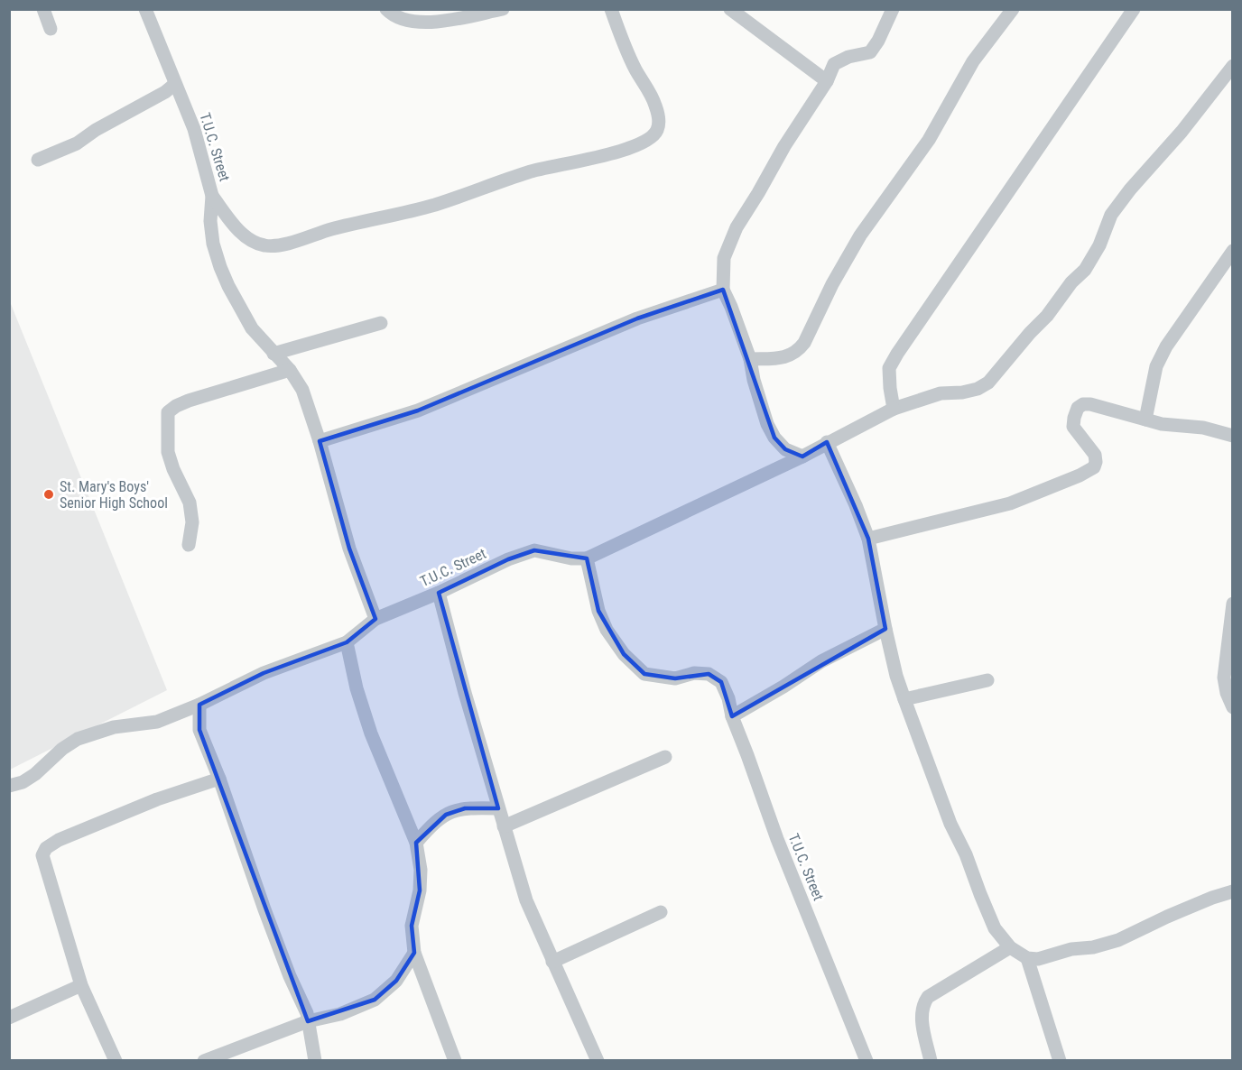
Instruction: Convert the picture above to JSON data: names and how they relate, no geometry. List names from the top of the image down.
{
  "streets": {
    "street": ["T.U.C. Street"]
  },
  "places": ["St. Mary's Boys' Senior High School"]
}
